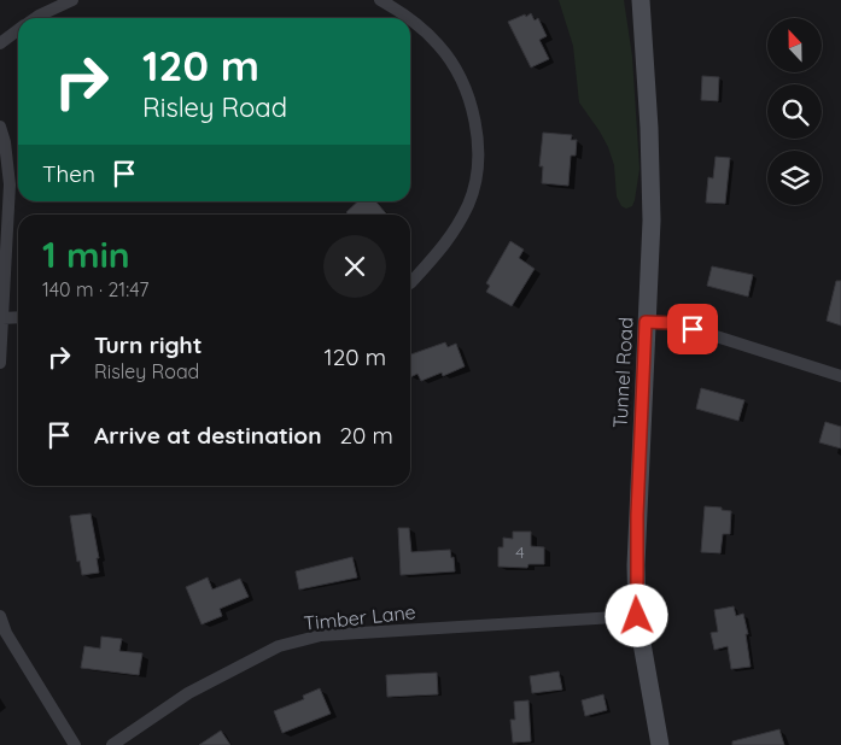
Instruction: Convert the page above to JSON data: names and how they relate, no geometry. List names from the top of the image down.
{
  "streets": {
    "main road": ["Tunnel Road"],
    "street": ["Timber Lane"]
  },
  "crossings": [
    ["Tunnel Road", "Timber Lane"]
  ],
  "house_numbers": ["4"],
  "north": "top",
  "page": {
    "turn": ["120 m", "Risley Road"],
    "then": "Then",
    "heading": ["1 min", "140 m · 21:47"],
    "list": [
      {
        "name": "Turn right",
        "note": "Risley Road",
        "value": "120 m"
      },
      {
        "name": "Arrive at destination",
        "value": "20 m"
      }
    ]
  }
}
